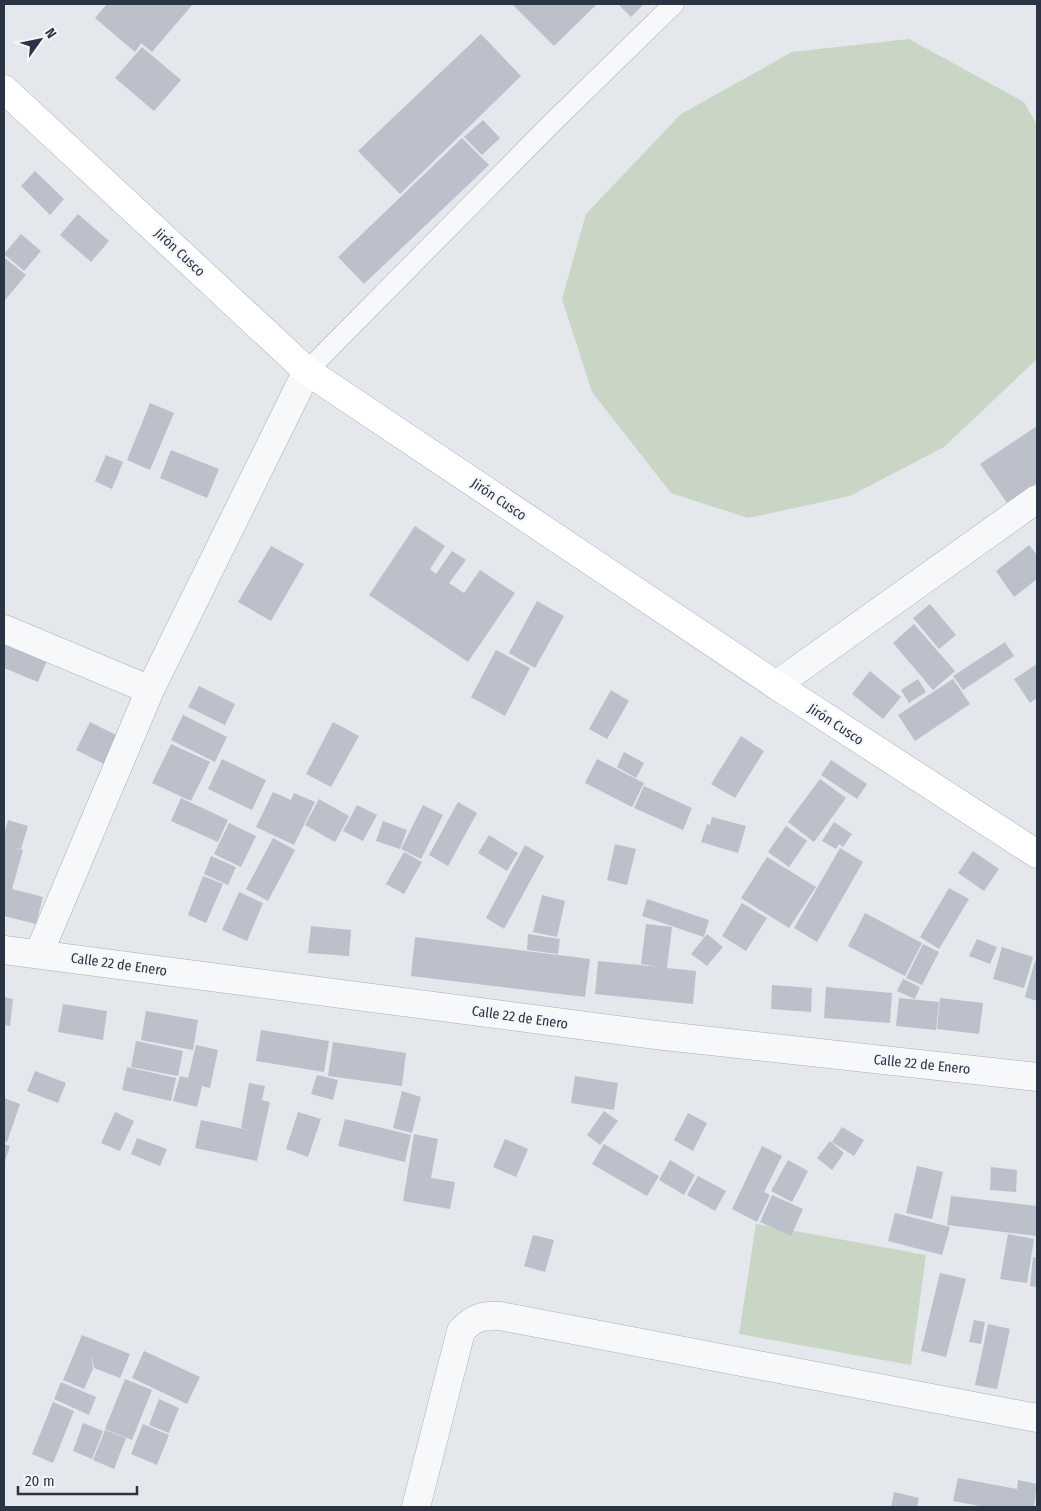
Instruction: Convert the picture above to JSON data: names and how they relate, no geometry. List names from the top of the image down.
{
  "streets": {
    "street": ["Jirón Cusco", "Calle 22 de Enero"]
  },
  "scale_bar": "20 m",
  "north": "top right"
}
